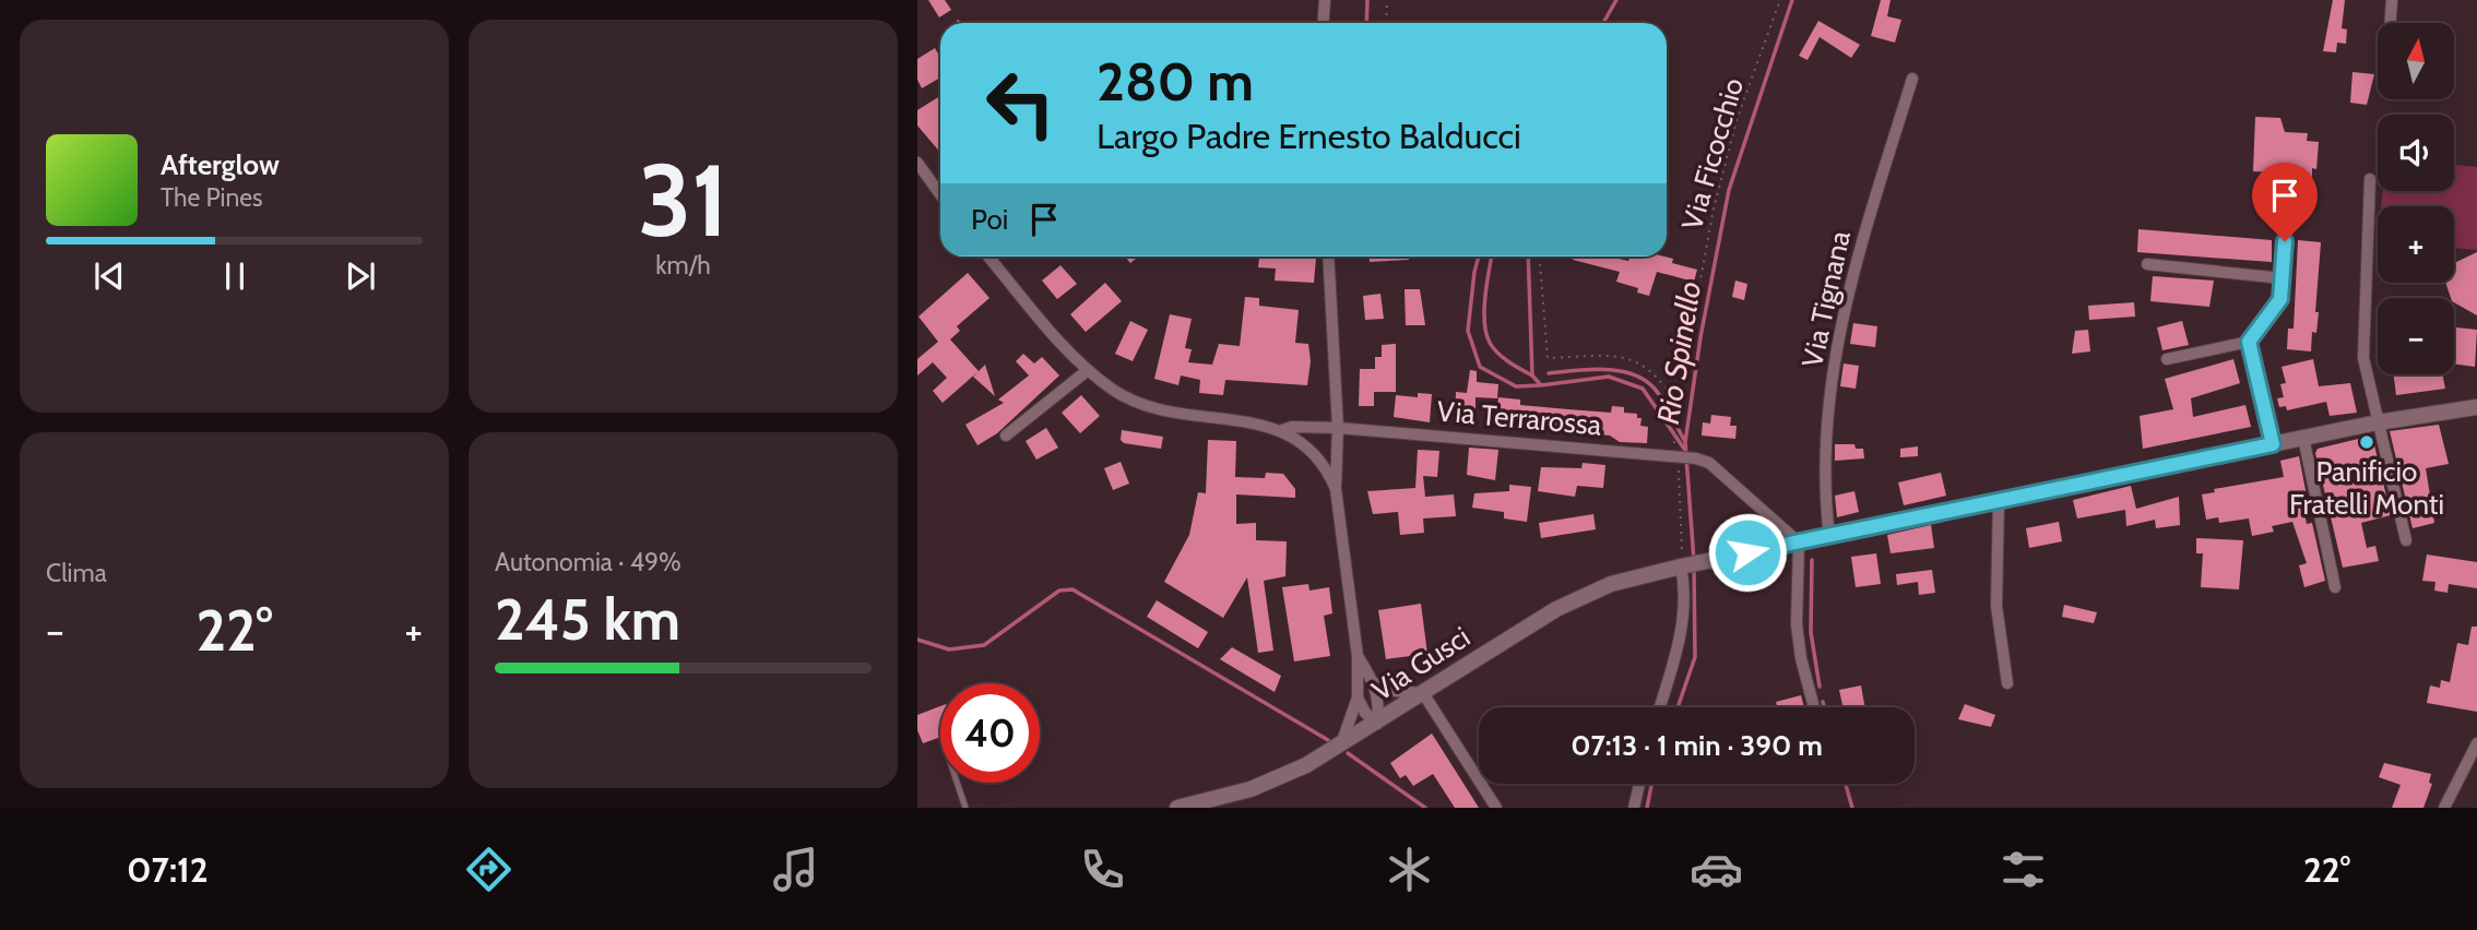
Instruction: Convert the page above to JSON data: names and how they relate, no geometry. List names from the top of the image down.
{
  "streets": {
    "street": ["Via Tignana", "Via Terrarossa", "Via Gusci"],
    "path": ["Via Ficocchio"]
  },
  "crossings": [
    ["Via Ficocchio", "Via Terrarossa"],
    ["Via Ficocchio", "Via Gusci"],
    ["Via Tignana", "Via Gusci"],
    ["Via Terrarossa", "Via Gusci"]
  ],
  "water": ["Rio Spinello"],
  "places": ["Panificio Fratelli Monti"],
  "north": "top",
  "page": {
    "tile": [
      ["31", "km/h"],
      "Clima",
      ["Autonomia · 49%", "245 km"]
    ],
    "map_buttons": ["+", "−"],
    "turn": ["280 m", "Largo Padre Ernesto Balducci"],
    "song": ["Afterglow", "The Pines"],
    "then": "Poi",
    "heat": ["−", "22°", "+"],
    "limit": "40",
    "trip": "07:13 · 1 min · 390 m",
    "tabs": ["07:12", "22°"]
  }
}
